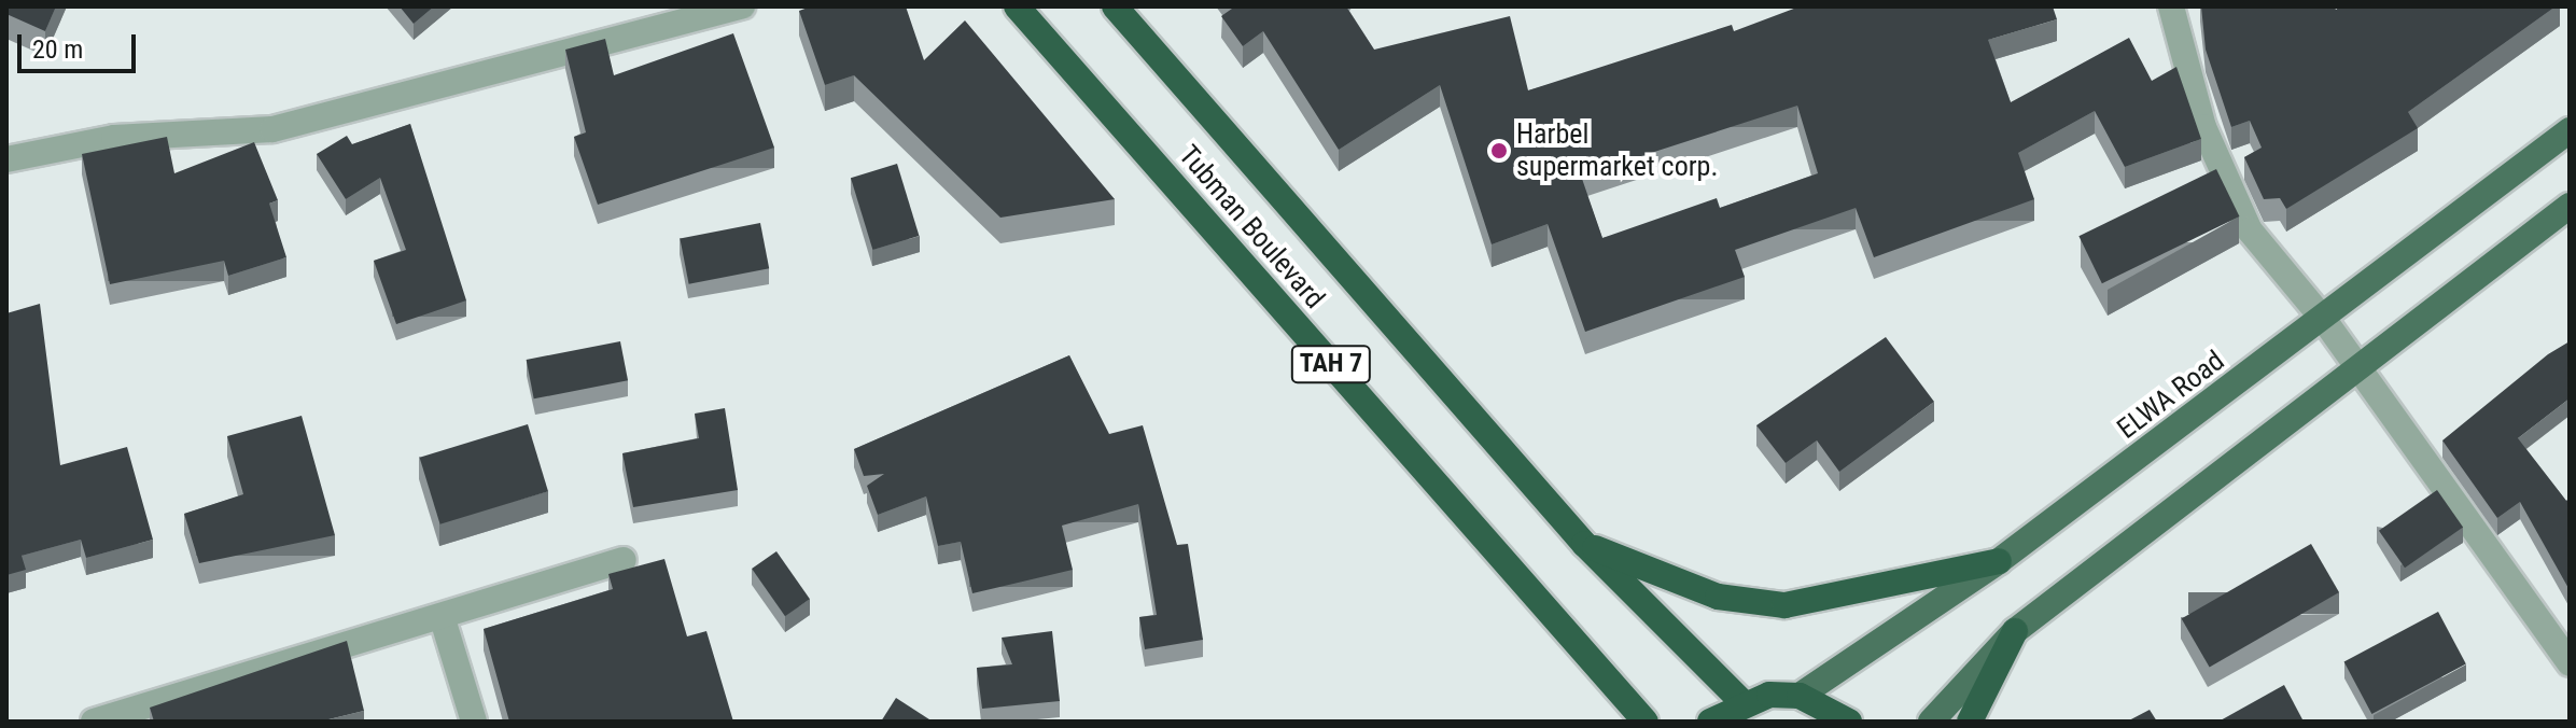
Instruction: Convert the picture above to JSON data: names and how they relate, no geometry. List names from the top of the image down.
{
  "streets": {
    "highway": ["Tubman Boulevard", "TAH 7"],
    "main road": ["ELWA Road"]
  },
  "places": ["Harbel supermarket corp."],
  "scale_bar": "20 m"
}
